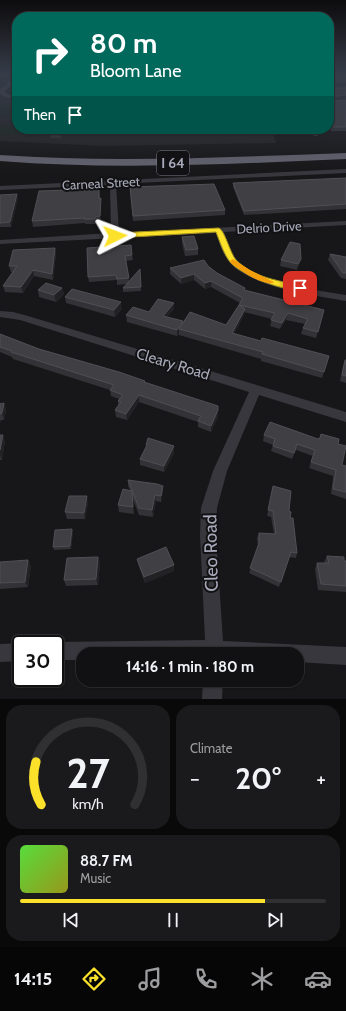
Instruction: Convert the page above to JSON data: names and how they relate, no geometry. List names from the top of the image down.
{
  "streets": {
    "highway": ["I 64"],
    "street": [
      "Carneal Street",
      "Delrio Drive",
      "Cleary Road",
      "Cleo Road"
    ]
  },
  "crossings": [
    ["Cleary Road", "Cleo Road"]
  ],
  "page": {
    "turn": ["80 m", "Bloom Lane"],
    "then": "Then",
    "limit": "30",
    "trip": "14:16 · 1 min · 180 m",
    "tile": "Climate",
    "heat": ["−", "20°", "+"],
    "song": ["88.7 FM", "Music"],
    "tabs": "14:15",
    "gauge": ["27", "km/h"]
  }
}
